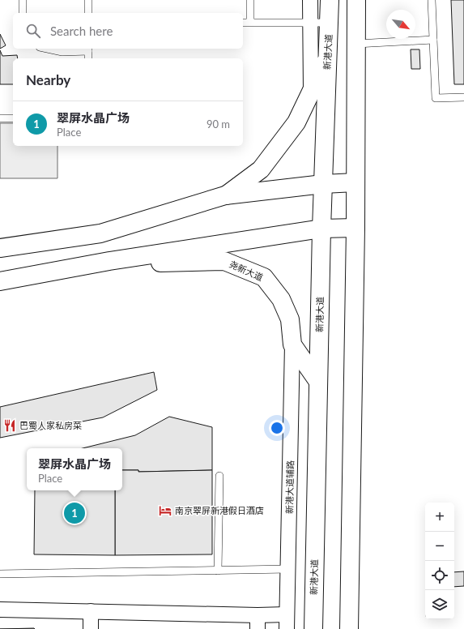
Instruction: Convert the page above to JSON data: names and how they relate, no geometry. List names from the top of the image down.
{
  "streets": {
    "main road": ["新港大道", "尧新大道"],
    "street": ["新港大道辅路"]
  },
  "crossings": [
    ["新港大道", "尧新大道"],
    ["尧新大道", "新港大道辅路"]
  ],
  "places": {
    "restaurant": ["巴蜀人家私房菜"],
    "hotel": ["南京翠屏新港假日酒店"]
  },
  "north": "bottom right",
  "page": {
    "search": "Search here",
    "heading": "Nearby",
    "list": [
      {
        "mark": "1",
        "name": "翠屏水晶广场",
        "note": "Place",
        "value": "90 m"
      }
    ],
    "popup": ["翠屏水晶广场", "Place"],
    "pins": "1",
    "map_buttons": ["+", "−"]
  }
}
